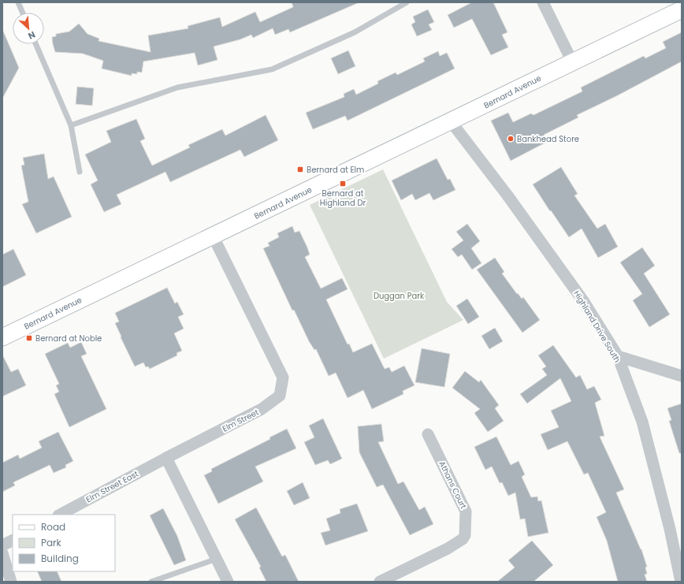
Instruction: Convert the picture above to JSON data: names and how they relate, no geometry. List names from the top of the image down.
{
  "streets": {
    "street": [
      "Bernard Avenue",
      "Highland Drive South",
      "Elm Street",
      "Athans Court",
      "Elm Street East"
    ]
  },
  "crossings": [
    ["Bernard Avenue", "Highland Drive South"],
    ["Bernard Avenue", "Elm Street"],
    ["Elm Street", "Elm Street East"]
  ],
  "parks": ["Duggan Park"],
  "places": {
    "other": ["Bankhead Store"],
    "transit": ["Bernard at Elm", "Bernard at Highland Dr", "Bernard at Noble"]
  },
  "legend": ["Road", "Park", "Building"],
  "north": "bottom right"
}
